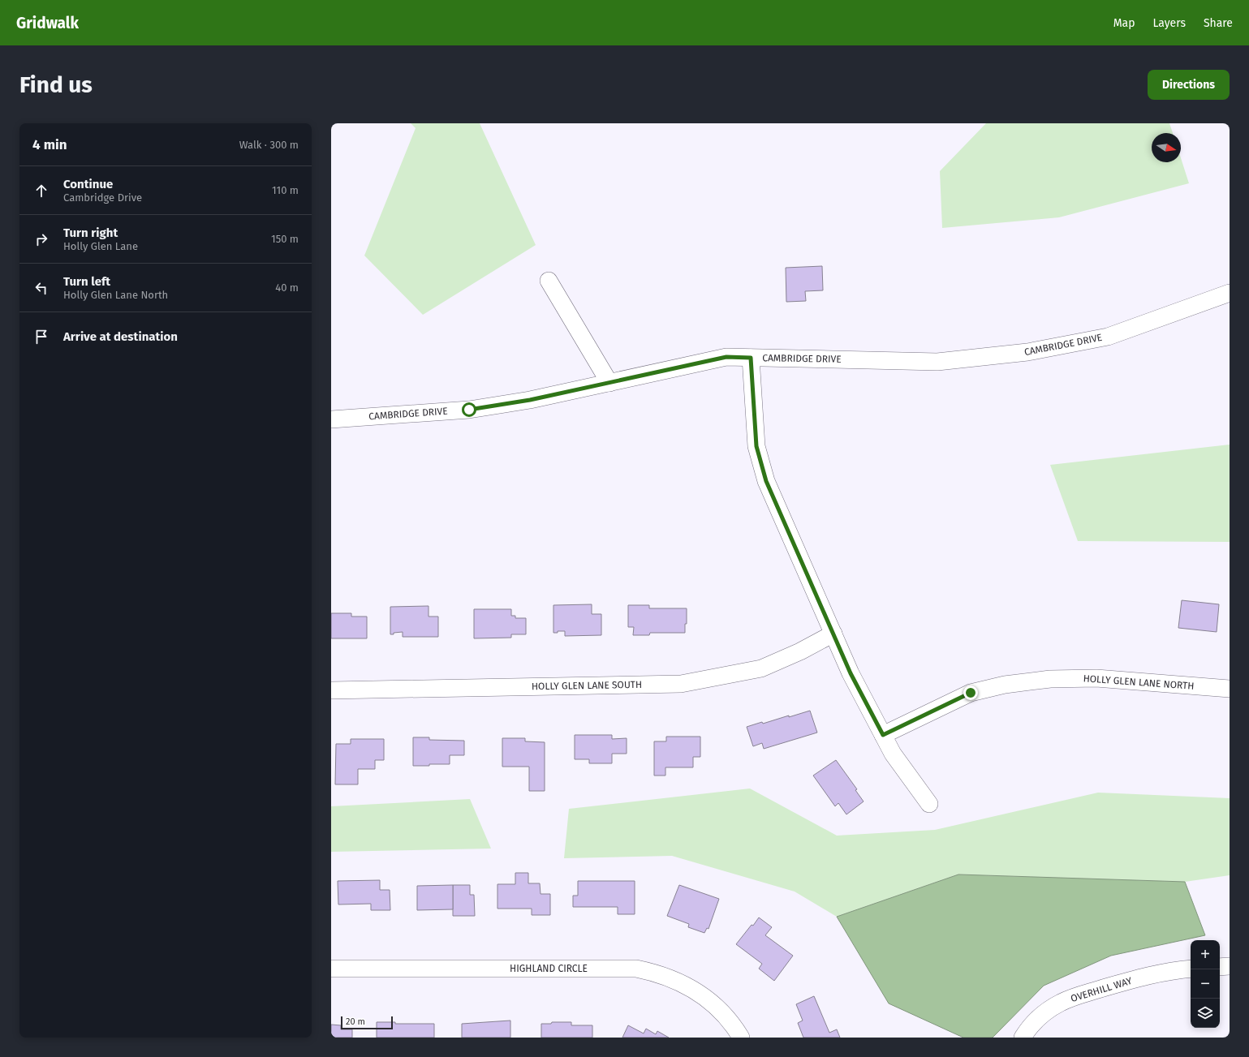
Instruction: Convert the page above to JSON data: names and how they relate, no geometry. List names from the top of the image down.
{
  "streets": {
    "street": [
      "CAMBRIDGE DRIVE",
      "HOLLY GLEN LANE NORTH",
      "HOLLY GLEN LANE SOUTH",
      "HIGHLAND CIRCLE",
      "OVERHILL WAY"
    ]
  },
  "scale_bar": "20 m",
  "north": "right",
  "page": {
    "header": "Gridwalk",
    "nav": ["Map", "Layers", "Share"],
    "buttons": "Directions",
    "title": "Find us",
    "heading": ["4 min", "Walk · 300 m"],
    "list": [
      ["Continue", "Cambridge Drive", "110 m"],
      ["Turn right", "Holly Glen Lane", "150 m"],
      ["Turn left", "Holly Glen Lane North", "40 m"],
      "Arrive at destination"
    ],
    "map_buttons": ["+", "−"],
    "scale": "20 m"
  }
}
